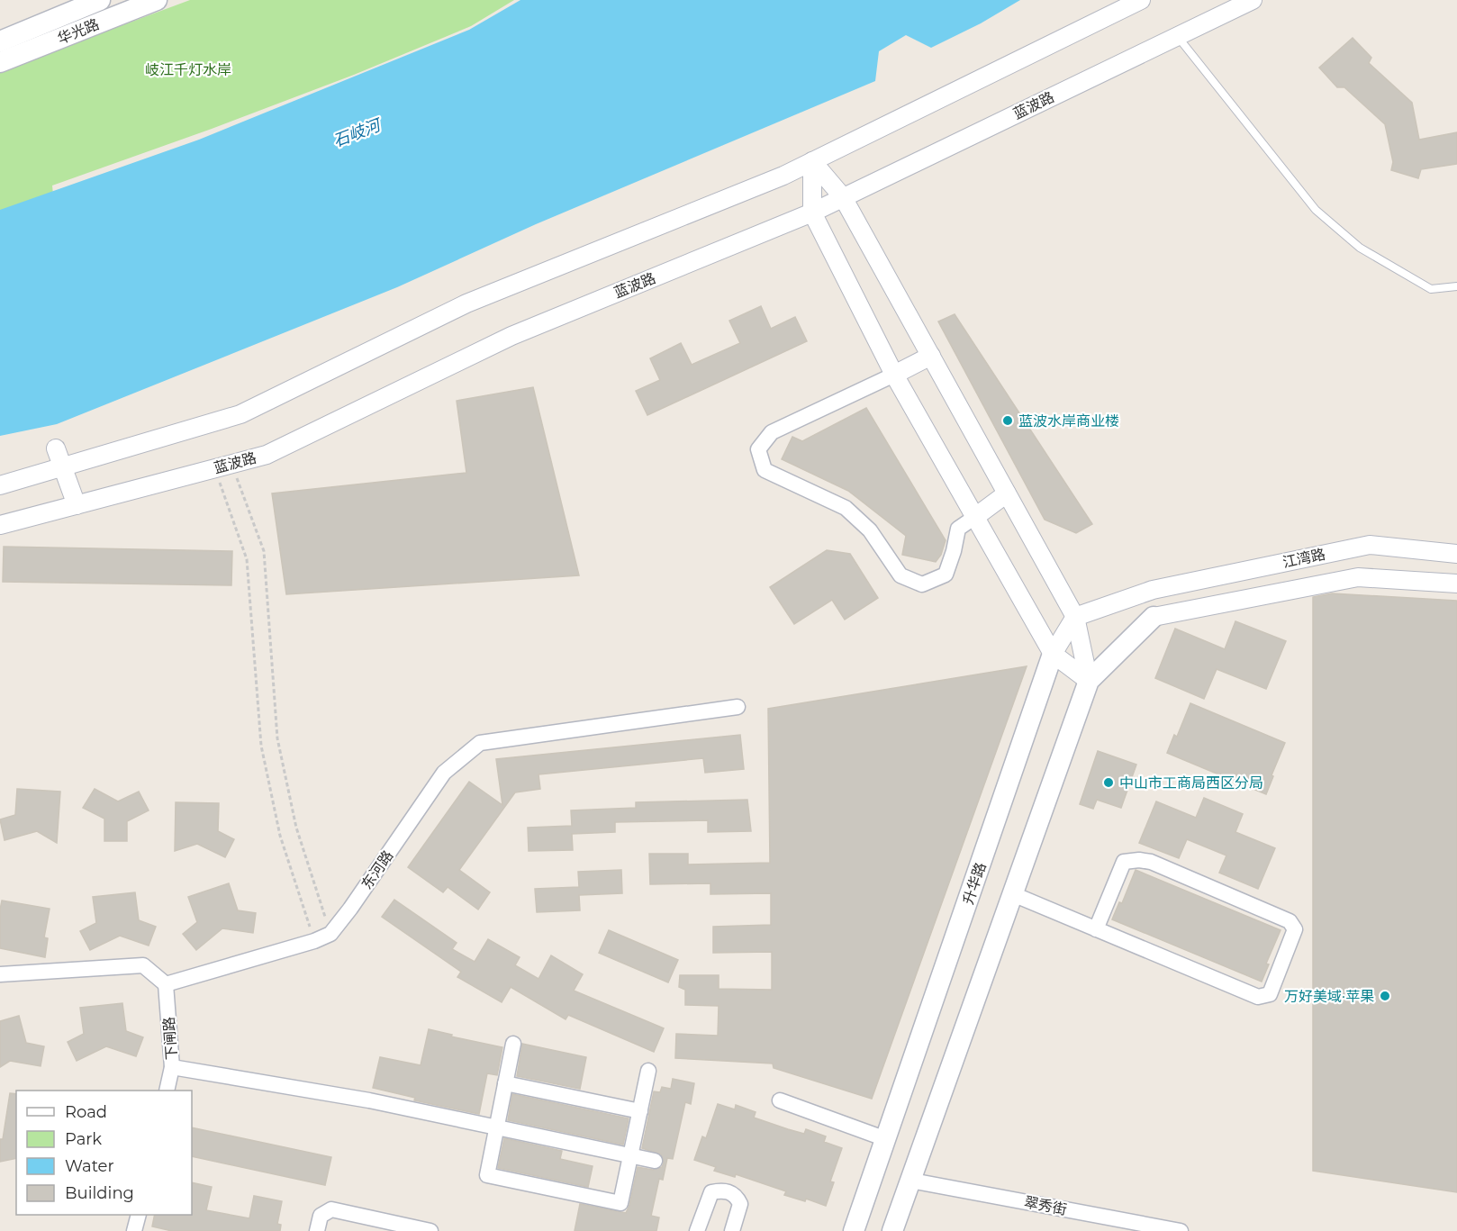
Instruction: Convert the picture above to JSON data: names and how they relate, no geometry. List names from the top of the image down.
{
  "streets": {
    "main road": ["华光路", "升华路"],
    "street": [
      "蓝波路",
      "江湾路",
      "东河路",
      "下闸路",
      "翠秀街"
    ]
  },
  "crossings": [
    ["江湾路", "升华路"],
    ["东河路", "下闸路"]
  ],
  "water": ["石岐河"],
  "parks": ["岐江千灯水岸"],
  "places": ["蓝波水岸商业楼", "中山市工商局西区分局", "万好美域·苹果"],
  "legend": [
    "Road",
    "Park",
    "Water",
    "Building"
  ]
}
